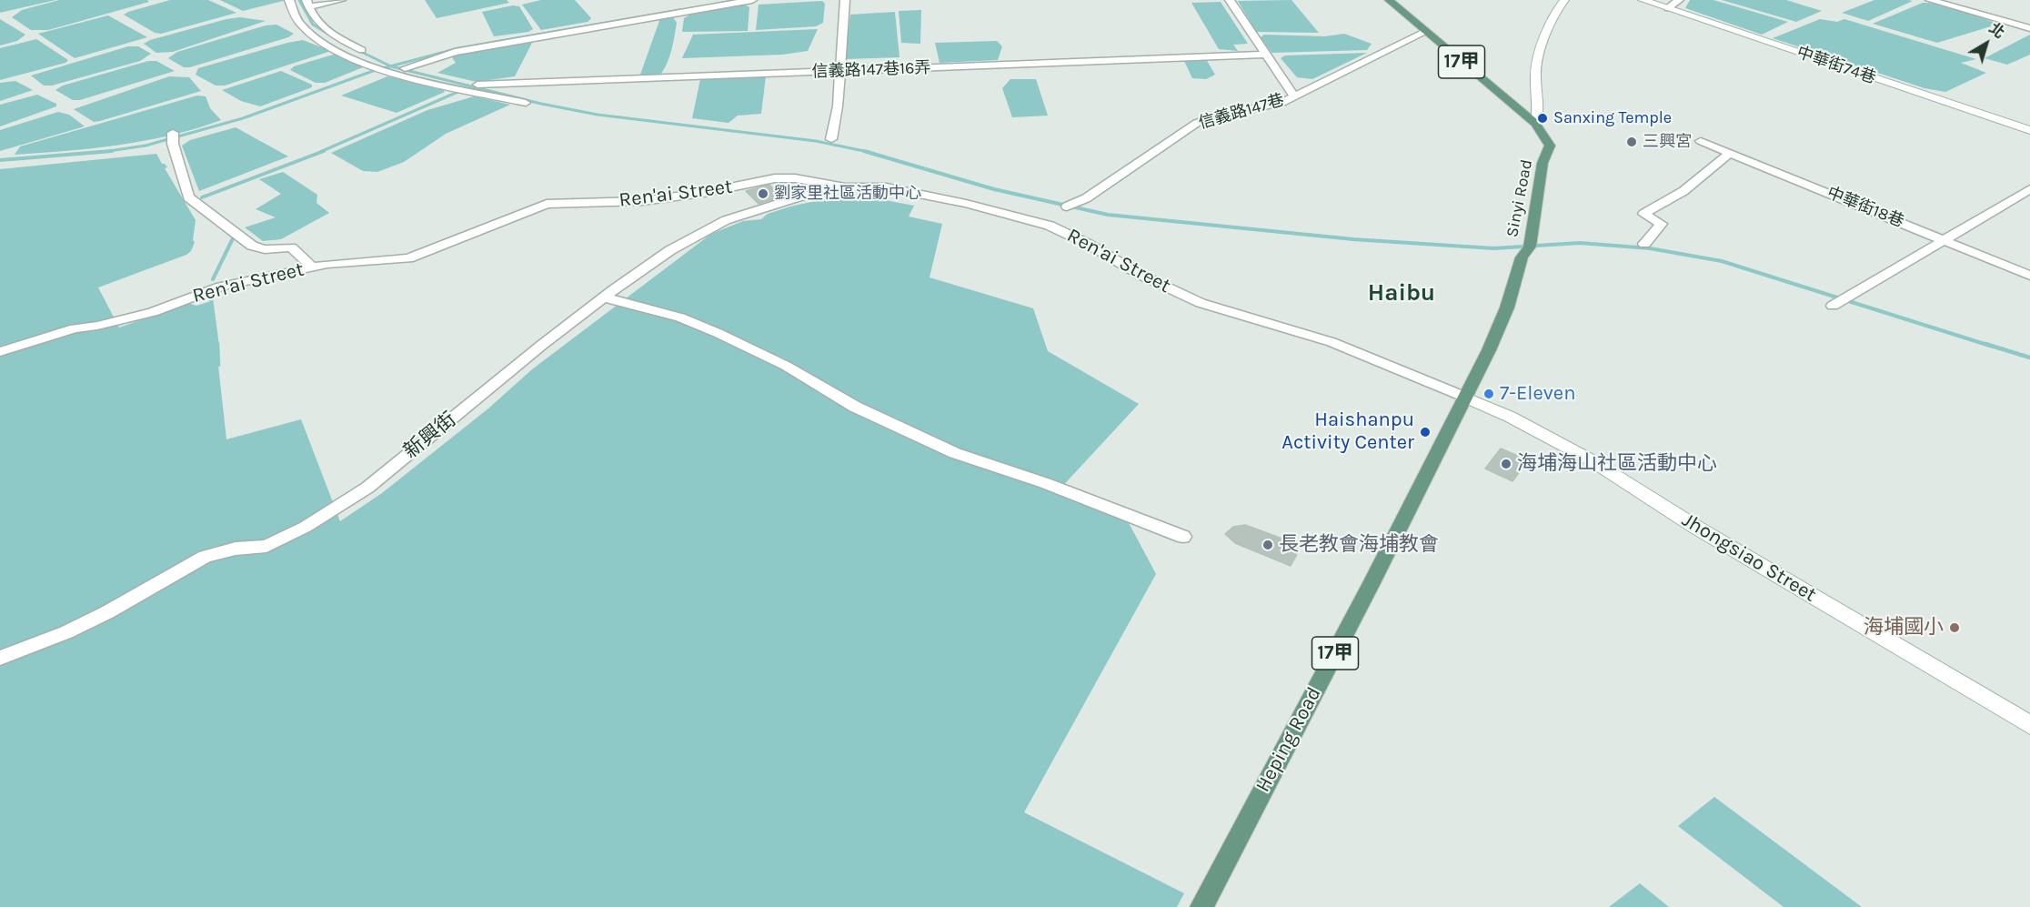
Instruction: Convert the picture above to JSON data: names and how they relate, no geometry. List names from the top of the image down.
{
  "streets": {
    "main road": ["17甲", "Sinyi Road", "Heping Road"],
    "street": [
      "中華街74巷",
      "信義路147巷16弄",
      "信義路147巷",
      "Ren'ai Street",
      "中華街18巷",
      "新興街",
      "Jhongsiao Street"
    ]
  },
  "crossings": [
    ["信義路147巷", "Sinyi Road"],
    ["Ren'ai Street", "Sinyi Road"],
    ["Ren'ai Street", "新興街"],
    ["Ren'ai Street", "Jhongsiao Street"],
    ["Ren'ai Street", "Heping Road"],
    ["Sinyi Road", "Jhongsiao Street"],
    ["Sinyi Road", "Heping Road"],
    ["Jhongsiao Street", "Heping Road"]
  ],
  "districts": ["Haibu"],
  "places": [
    "Sanxing Temple",
    "三興宮",
    "劉家里社區活動中心",
    "7-Eleven",
    "Haishanpu Activity Center",
    "海埔海山社區活動中心",
    "長老教會海埔教會",
    "海埔國小"
  ],
  "north": "top right"
}
